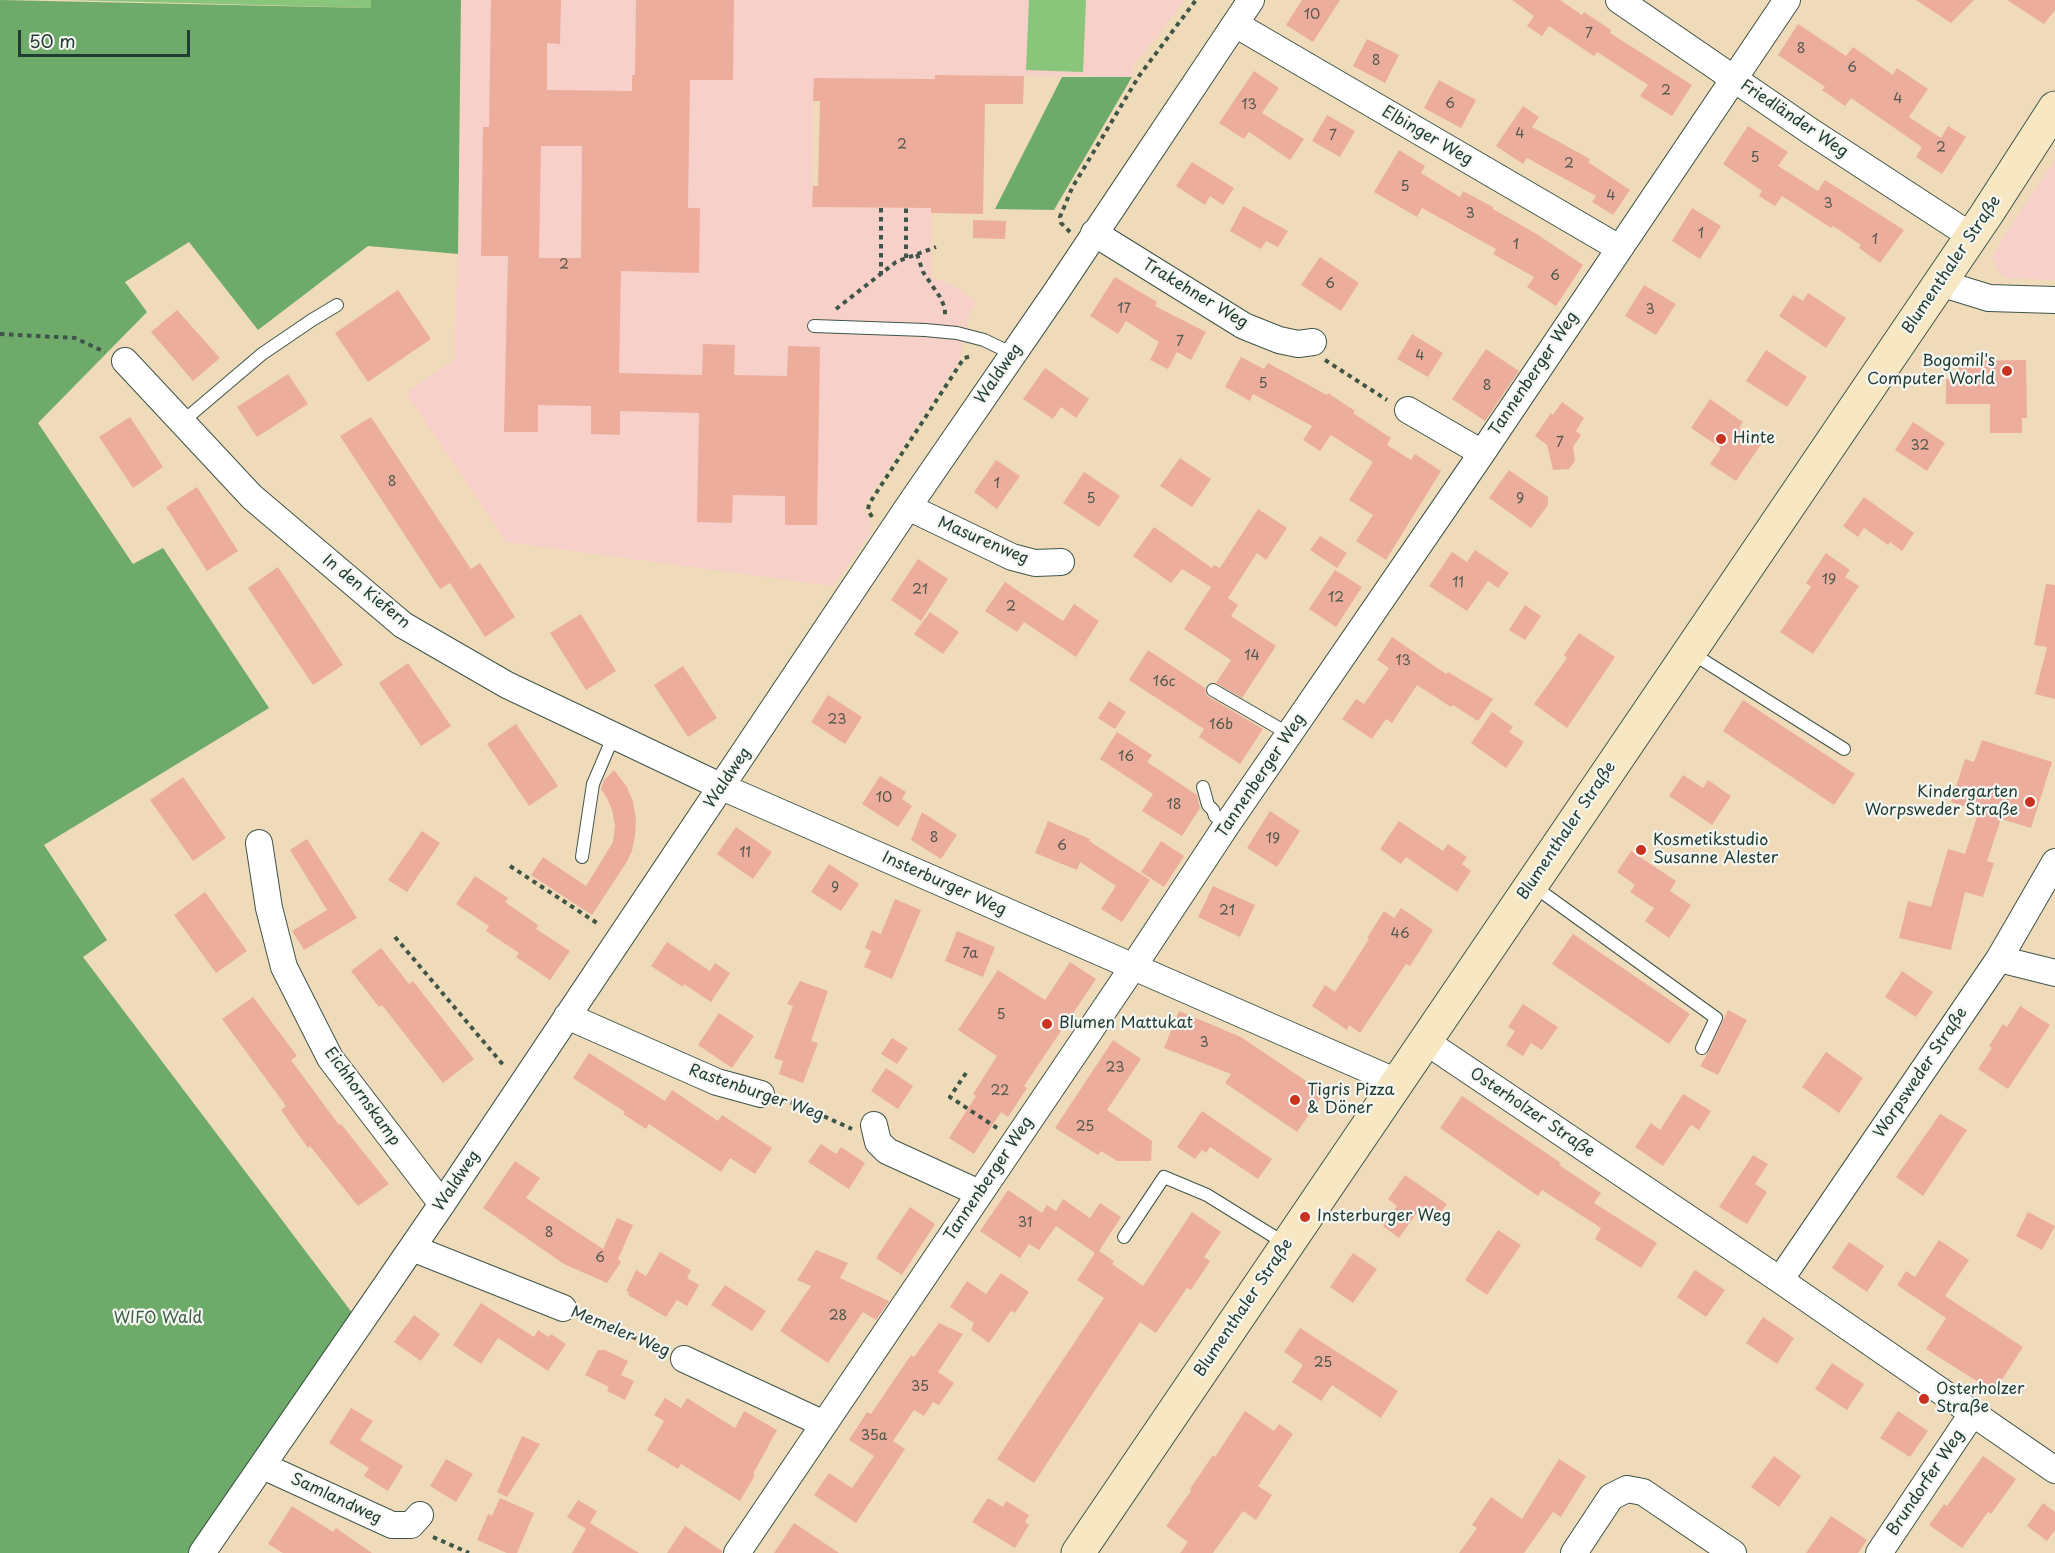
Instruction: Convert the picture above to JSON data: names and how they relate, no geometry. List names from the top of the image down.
{
  "streets": {
    "main road": ["Blumenthaler Straße"],
    "street": [
      "Friedländer Weg",
      "Elbinger Weg",
      "Trakehner Weg",
      "Waldweg",
      "Tannenberger Weg",
      "Masurenweg",
      "In den Kiefern",
      "Insterburger Weg",
      "Worpsweder Straße",
      "Rastenburger Weg",
      "Eichhornskamp",
      "Osterholzer Straße",
      "Memeler Weg",
      "Brundorfer Weg",
      "Samlandweg"
    ]
  },
  "crossings": [
    ["Friedländer Weg", "Blumenthaler Straße"],
    ["Friedländer Weg", "Tannenberger Weg"],
    ["Elbinger Weg", "Waldweg"],
    ["Elbinger Weg", "Tannenberger Weg"],
    ["Blumenthaler Straße", "Insterburger Weg"],
    ["Blumenthaler Straße", "Osterholzer Straße"],
    ["Trakehner Weg", "Waldweg"],
    ["Waldweg", "Masurenweg"],
    ["Waldweg", "In den Kiefern"],
    ["Waldweg", "Insterburger Weg"],
    ["Waldweg", "Rastenburger Weg"],
    ["Waldweg", "Eichhornskamp"],
    ["Waldweg", "Memeler Weg"],
    ["Waldweg", "Samlandweg"],
    ["Tannenberger Weg", "Insterburger Weg"],
    ["Tannenberger Weg", "Memeler Weg"],
    ["In den Kiefern", "Insterburger Weg"],
    ["Worpsweder Straße", "Osterholzer Straße"],
    ["Osterholzer Straße", "Brundorfer Weg"]
  ],
  "parks": ["WIFO Wald"],
  "places": [
    "Bogomil's Computer World",
    "Hinte",
    "Kindergarten Worpsweder Straße",
    "Kosmetikstudio Susanne Alester",
    "Blumen Mattukat",
    "Tigris Pizza & Döner",
    "Insterburger Weg",
    "Osterholzer Straße"
  ],
  "house_numbers": [
    "10",
    "7",
    "8",
    "8",
    "6",
    "2",
    "4",
    "6",
    "13",
    "4",
    "7",
    "2",
    "2",
    "5",
    "2",
    "5",
    "4",
    "3",
    "3",
    "1",
    "1",
    "1",
    "2",
    "6",
    "6",
    "17",
    "3",
    "7",
    "4",
    "5",
    "8",
    "7",
    "32",
    "8",
    "1",
    "5",
    "9",
    "19",
    "11",
    "21",
    "12",
    "2",
    "14",
    "13",
    "16c",
    "23",
    "16b",
    "16",
    "10",
    "18",
    "8",
    "19",
    "6",
    "11",
    "9",
    "21",
    "46",
    "7a",
    "5",
    "3",
    "23",
    "22",
    "25",
    "31",
    "8",
    "6",
    "28",
    "25",
    "35",
    "35a"
  ],
  "scale_bar": "50 m"
}
